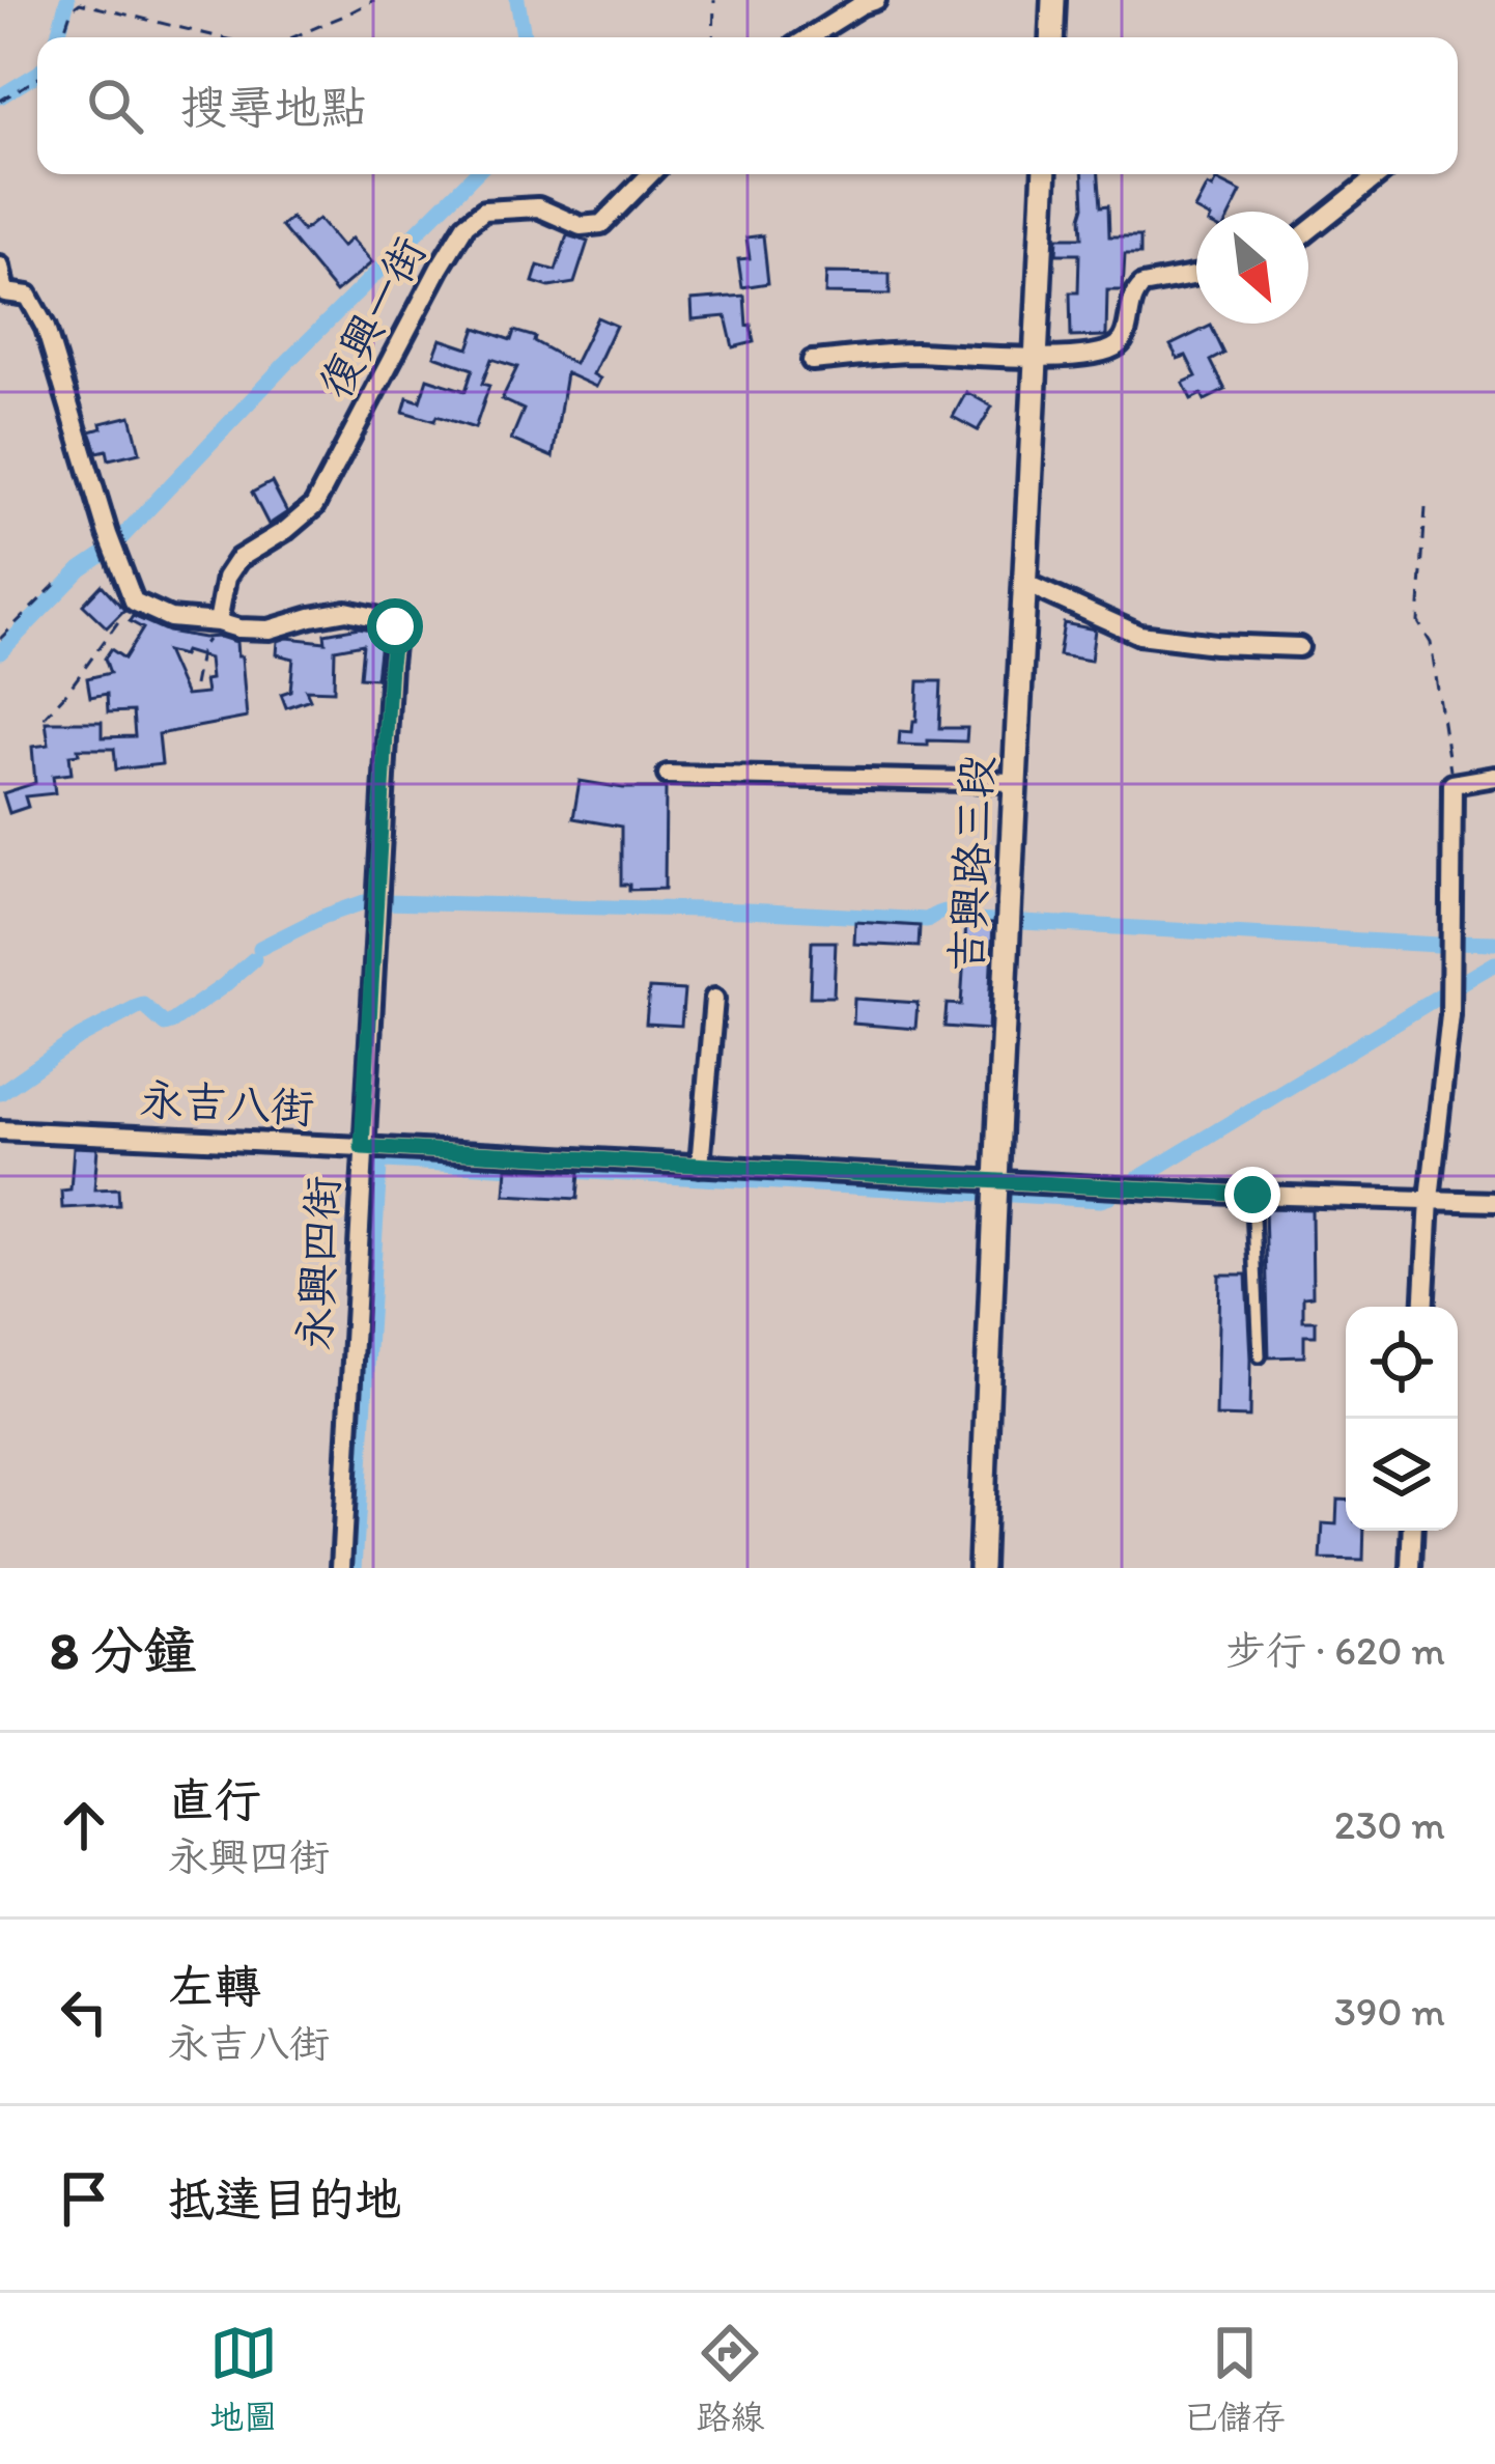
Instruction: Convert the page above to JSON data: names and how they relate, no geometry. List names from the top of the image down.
{
  "streets": {
    "street": [
      "復興一街",
      "吉興路三段",
      "永吉八街",
      "永興四街"
    ]
  },
  "crossings": [
    ["復興一街", "永興四街"],
    ["吉興路三段", "永吉八街"],
    ["永吉八街", "永興四街"]
  ],
  "north": "bottom right",
  "page": {
    "search": "搜尋地點",
    "heading": ["8 分鐘", "步行 · 620 m"],
    "list": [
      ["直行", "永興四街", "230 m"],
      ["左轉", "永吉八街", "390 m"],
      "抵達目的地"
    ],
    "nav": ["地圖", "路線", "已儲存"]
  }
}
